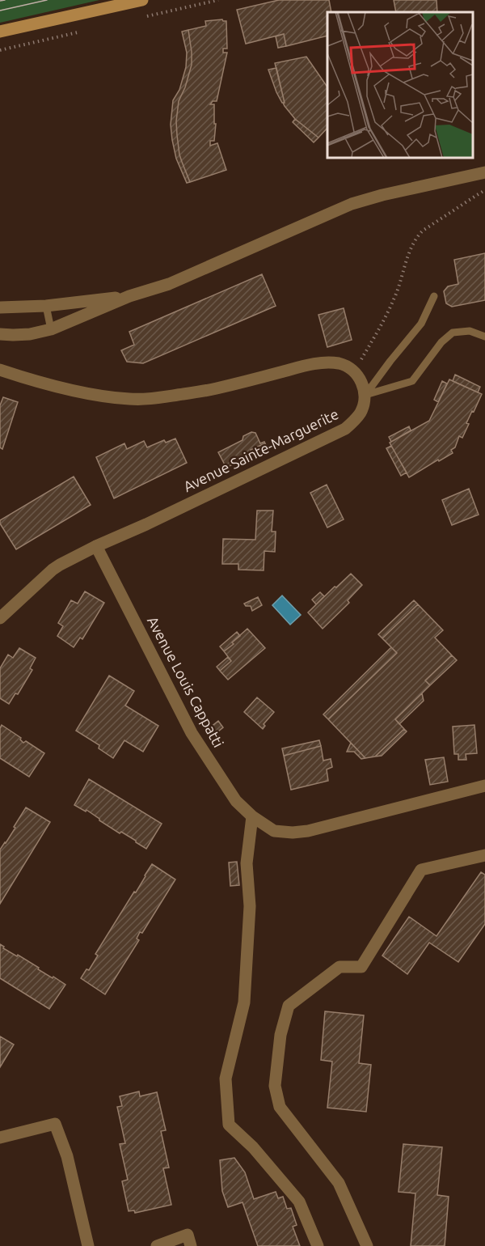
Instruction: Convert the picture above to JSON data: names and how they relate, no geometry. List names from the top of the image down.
{
  "streets": {
    "street": ["Avenue Sainte-Marguerite", "Avenue Louis Cappatti"]
  },
  "crossings": [
    ["Avenue Sainte-Marguerite", "Avenue Louis Cappatti"]
  ]
}
